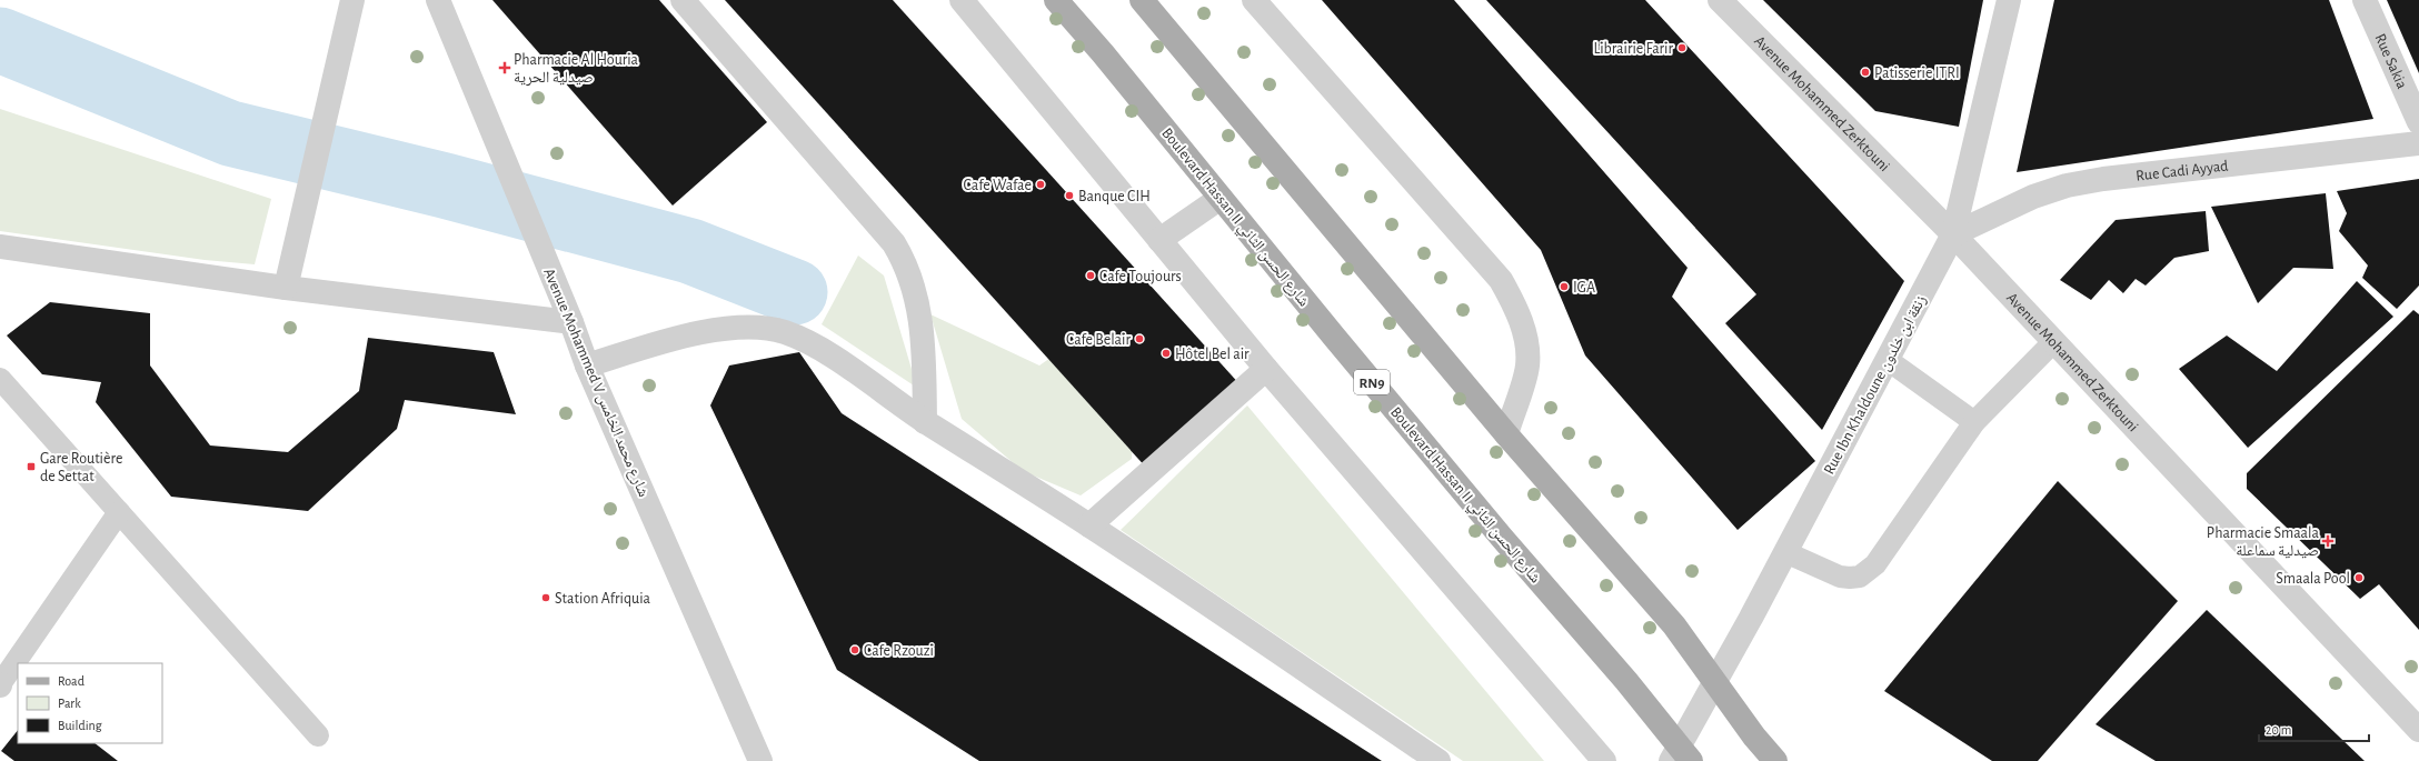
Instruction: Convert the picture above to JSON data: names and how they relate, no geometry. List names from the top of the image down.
{
  "streets": {
    "main road": ["Boulevard Hassan II شارع الحسن الثاني", "RN9"],
    "street": [
      "Rue Sakia",
      "Avenue Mohammed Zerktouni",
      "Rue Cadi Ayyad",
      "Avenue Mohammed V شارع محمد الخامس",
      "Rue Ibn Khaldoune زنقة ابن خلدون"
    ]
  },
  "crossings": [
    ["Avenue Mohammed Zerktouni", "Rue Cadi Ayyad"],
    ["Avenue Mohammed Zerktouni", "Rue Ibn Khaldoune زنقة ابن خلدون"],
    ["Rue Cadi Ayyad", "Rue Ibn Khaldoune زنقة ابن خلدون"],
    ["Boulevard Hassan II شارع الحسن الثاني", "Rue Ibn Khaldoune زنقة ابن خلدون"]
  ],
  "places": {
    "other": [
      "Librairie Farir",
      "Patisserie ITRI",
      "Cafe Wafae",
      "Banque CIH",
      "Cafe Toujours",
      "IGA",
      "Cafe Belair",
      "Hôtel Bel air",
      "Smaala Pool",
      "Station Afriquia",
      "Cafe Rzouzi"
    ],
    "health": ["Pharmacie Al Houria صيدلية الحرية", "Pharmacie Smaala صيدلية سماعلة"],
    "transit": ["Gare Routière de Settat"]
  },
  "legend": ["Road", "Park", "Building"],
  "scale_bar": "20 m"
}
